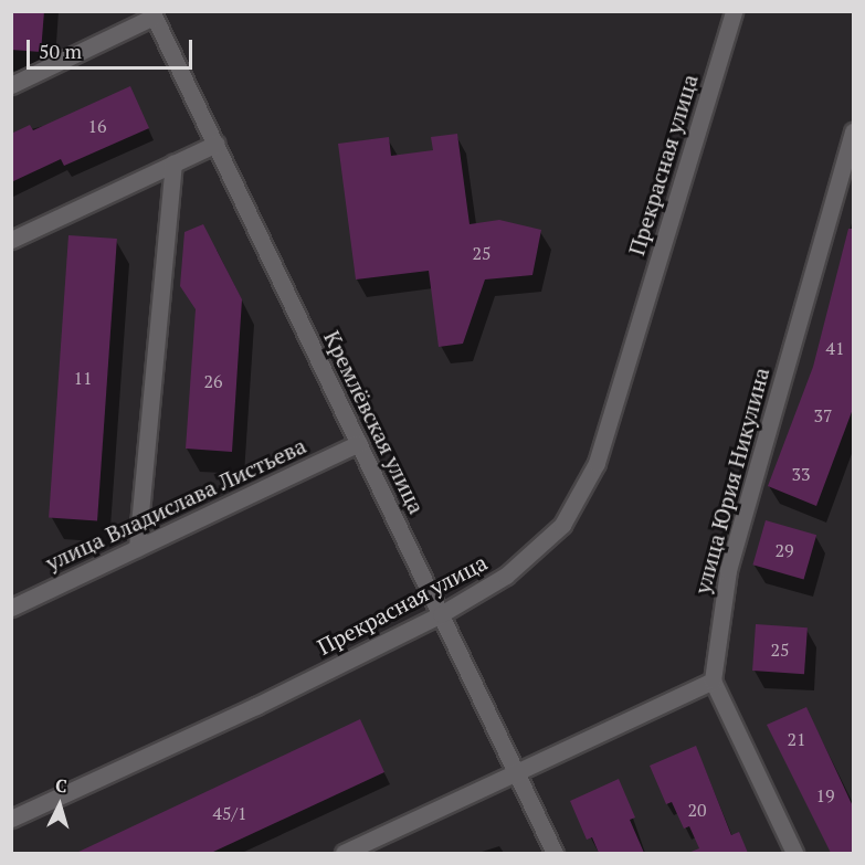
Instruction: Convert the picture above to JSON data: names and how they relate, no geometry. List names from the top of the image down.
{
  "streets": {
    "street": [
      "Прекрасная улица",
      "Кремлёвская улица",
      "улица Юрия Никулина",
      "улица Владислава Листьева"
    ]
  },
  "crossings": [
    ["Прекрасная улица", "Кремлёвская улица"],
    ["Кремлёвская улица", "улица Владислава Листьева"]
  ],
  "house_numbers": [
    "16",
    "25",
    "41",
    "11",
    "26",
    "37",
    "33",
    "29",
    "25",
    "21",
    "19",
    "20",
    "45/1"
  ],
  "scale_bar": "50 m",
  "north": "top"
}
